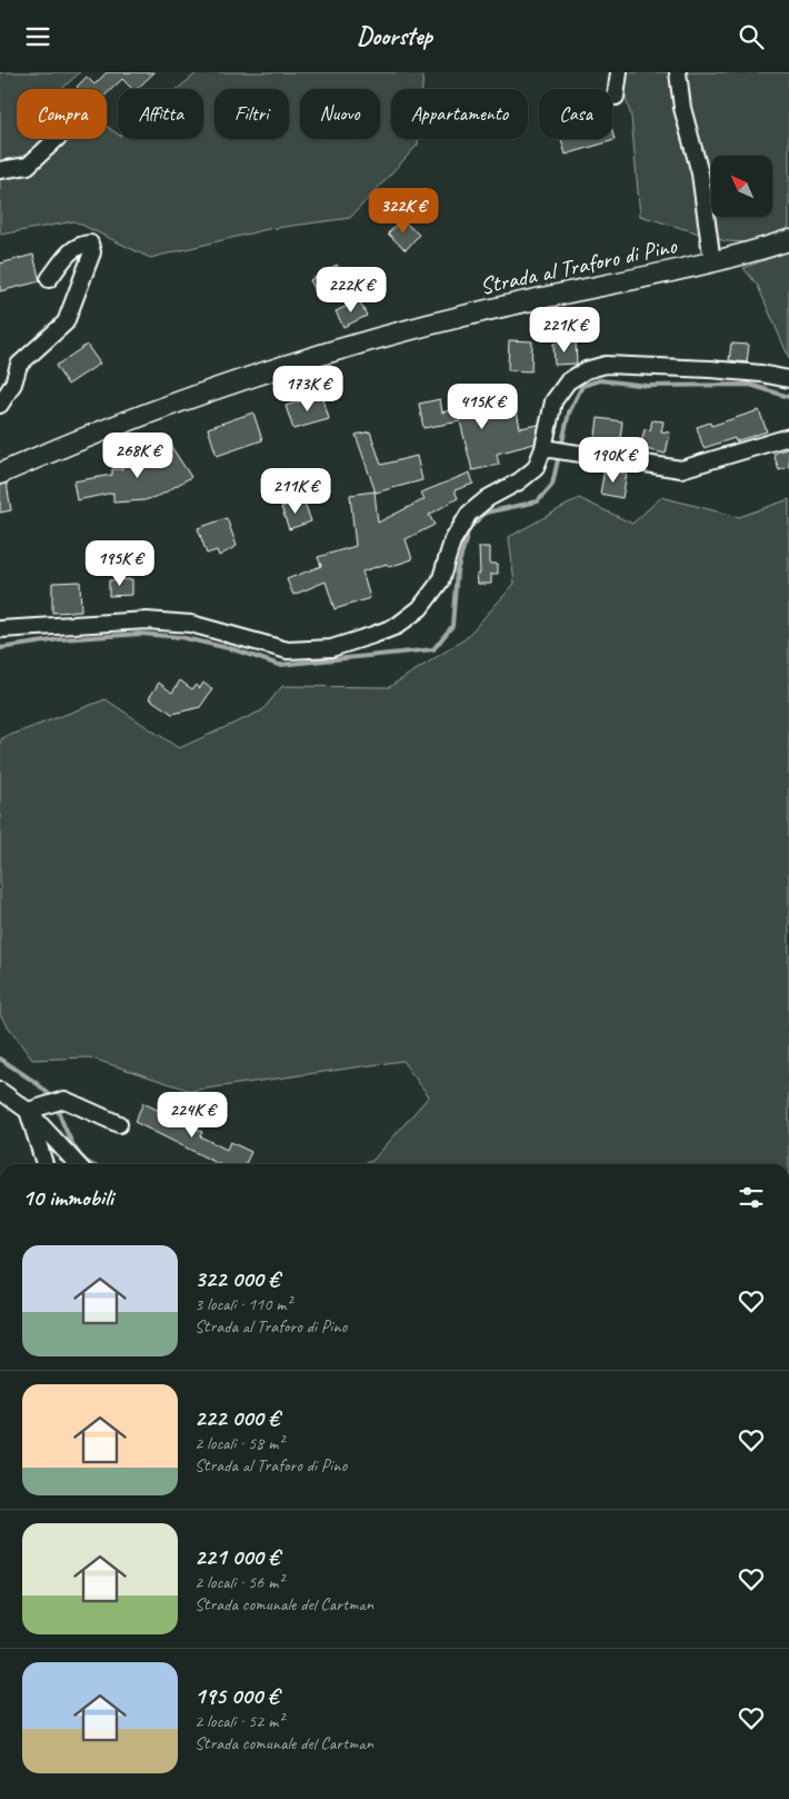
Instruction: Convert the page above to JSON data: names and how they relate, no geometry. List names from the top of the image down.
{
  "streets": {
    "main road": ["Strada al Traforo di Pino"]
  },
  "north": "top left",
  "page": {
    "header": "Doorstep",
    "chip": [
      "Compra",
      "Affitta",
      "Filtri",
      "Nuovo",
      "Appartamento",
      "Casa"
    ],
    "price": [
      "322K €",
      "222K €",
      "221K €",
      "173K €",
      "415K €",
      "268K €",
      "190K €",
      "211K €",
      "195K €",
      "224K €"
    ],
    "heading": "10 immobili",
    "list": [
      {
        "name": "322 000 €",
        "note": "3 locali · 110 m² · Strada al Traforo di Pino"
      },
      {
        "name": "222 000 €",
        "note": "2 locali · 58 m² · Strada al Traforo di Pino"
      },
      {
        "name": "221 000 €",
        "note": "2 locali · 56 m² · Strada comunale del Cartman"
      },
      {
        "name": "195 000 €",
        "note": "2 locali · 52 m² · Strada comunale del Cartman"
      }
    ]
  }
}
